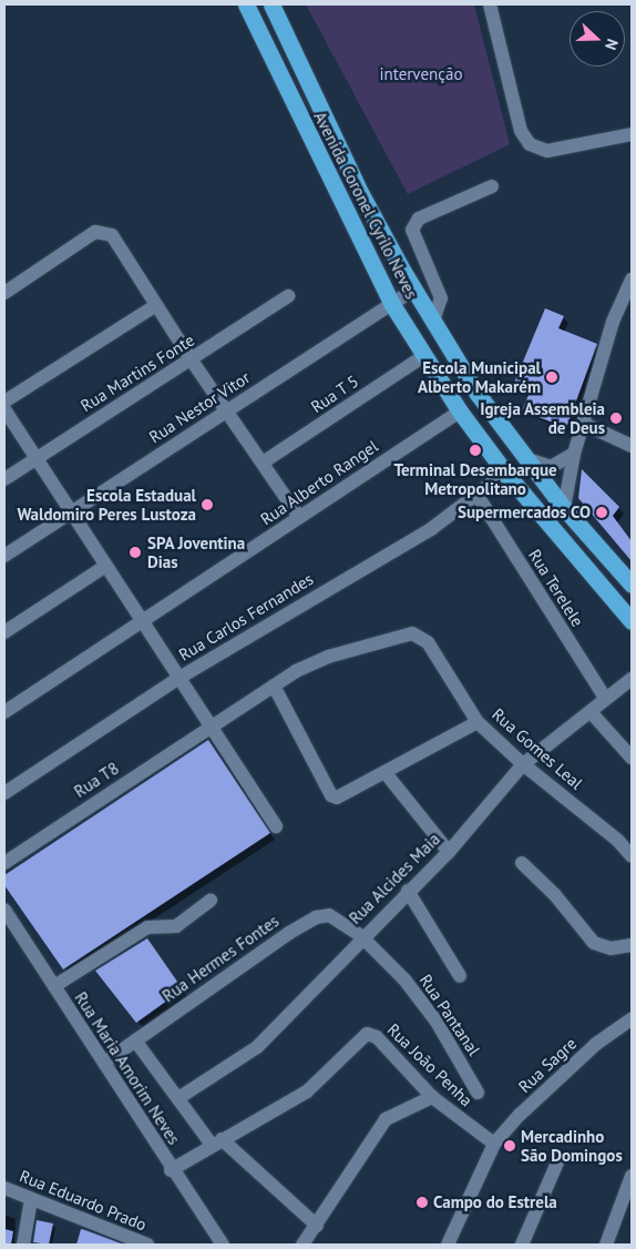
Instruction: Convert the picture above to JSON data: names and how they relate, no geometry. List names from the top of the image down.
{
  "streets": {
    "highway": ["Avenida Coronel Cyrilo Neves"],
    "street": [
      "Rua Martins Fonte",
      "Rua T 5",
      "Rua Nestor Vitor",
      "Rua Alberto Rangel",
      "Rua Terelele",
      "Rua Carlos Fernandes",
      "Rua Gomes Leal",
      "Rua T8",
      "Rua Alcides Maia",
      "Rua Hermes Fontes",
      "Rua Pantanal",
      "Rua João Penha",
      "Rua Sagre",
      "Rua Maria Amorim Neves",
      "Rua Eduardo Prado"
    ]
  },
  "crossings": [
    ["Avenida Coronel Cyrilo Neves", "Rua T 5"],
    ["Avenida Coronel Cyrilo Neves", "Rua Nestor Vitor"],
    ["Avenida Coronel Cyrilo Neves", "Rua Alberto Rangel"],
    ["Avenida Coronel Cyrilo Neves", "Rua Carlos Fernandes"],
    ["Rua Terelele", "Rua Carlos Fernandes"],
    ["Rua Terelele", "Rua Alcides Maia"],
    ["Rua Gomes Leal", "Rua T8"],
    ["Rua Gomes Leal", "Rua Alcides Maia"],
    ["Rua Alcides Maia", "Rua Hermes Fontes"],
    ["Rua Alcides Maia", "Rua Pantanal"],
    ["Rua Hermes Fontes", "Rua Pantanal"],
    ["Rua Hermes Fontes", "Rua Maria Amorim Neves"],
    ["Rua João Penha", "Rua Sagre"]
  ],
  "parks": ["intervenção"],
  "places": [
    "Escola Municipal Alberto Makarém",
    "Igreja Assembleia de Deus",
    "Terminal Desembarque Metropolitano",
    "Escola Estadual Waldomiro Peres Lustoza",
    "Supermercados CO",
    "SPA Joventina Dias",
    "Mercadinho São Domingos",
    "Campo do Estrela"
  ],
  "north": "right"
}
